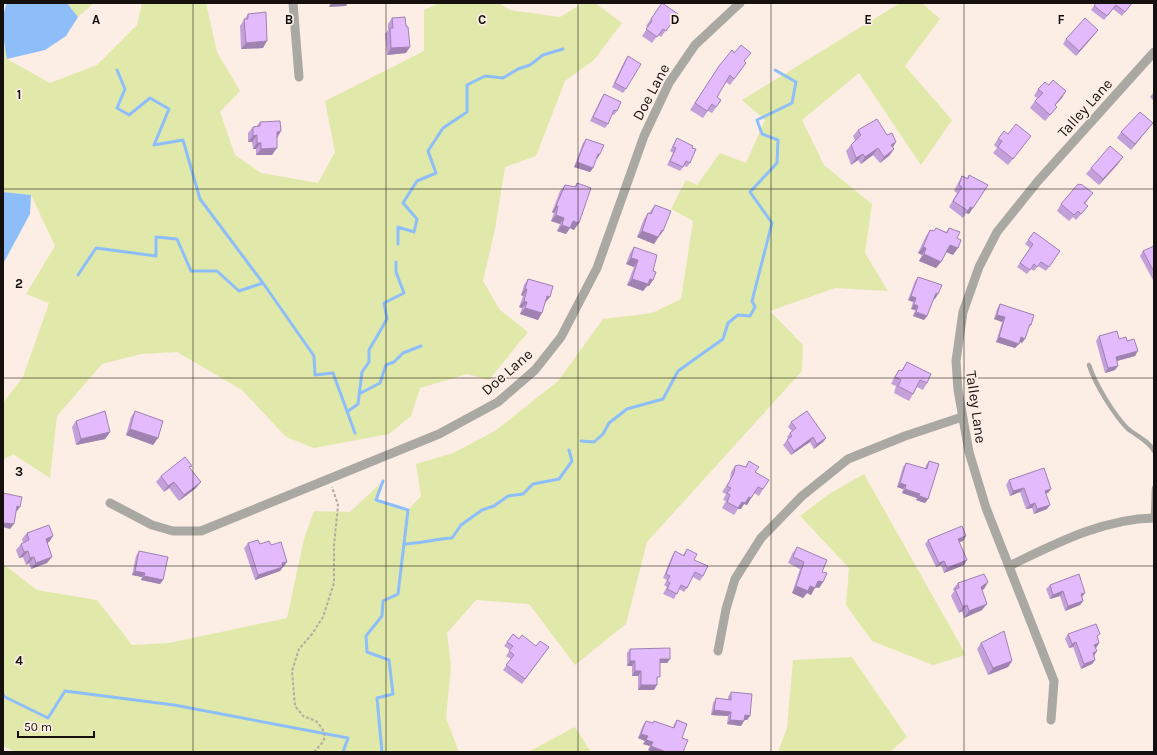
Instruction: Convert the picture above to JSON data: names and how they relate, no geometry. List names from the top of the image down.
{
  "streets": {
    "street": ["Doe Lane", "Talley Lane"]
  },
  "scale_bar": "50 m",
  "grid": {
    "columns": [
      "A",
      "B",
      "C",
      "D",
      "E",
      "F"
    ],
    "rows": [
      "1",
      "2",
      "3",
      "4"
    ]
  }
}
